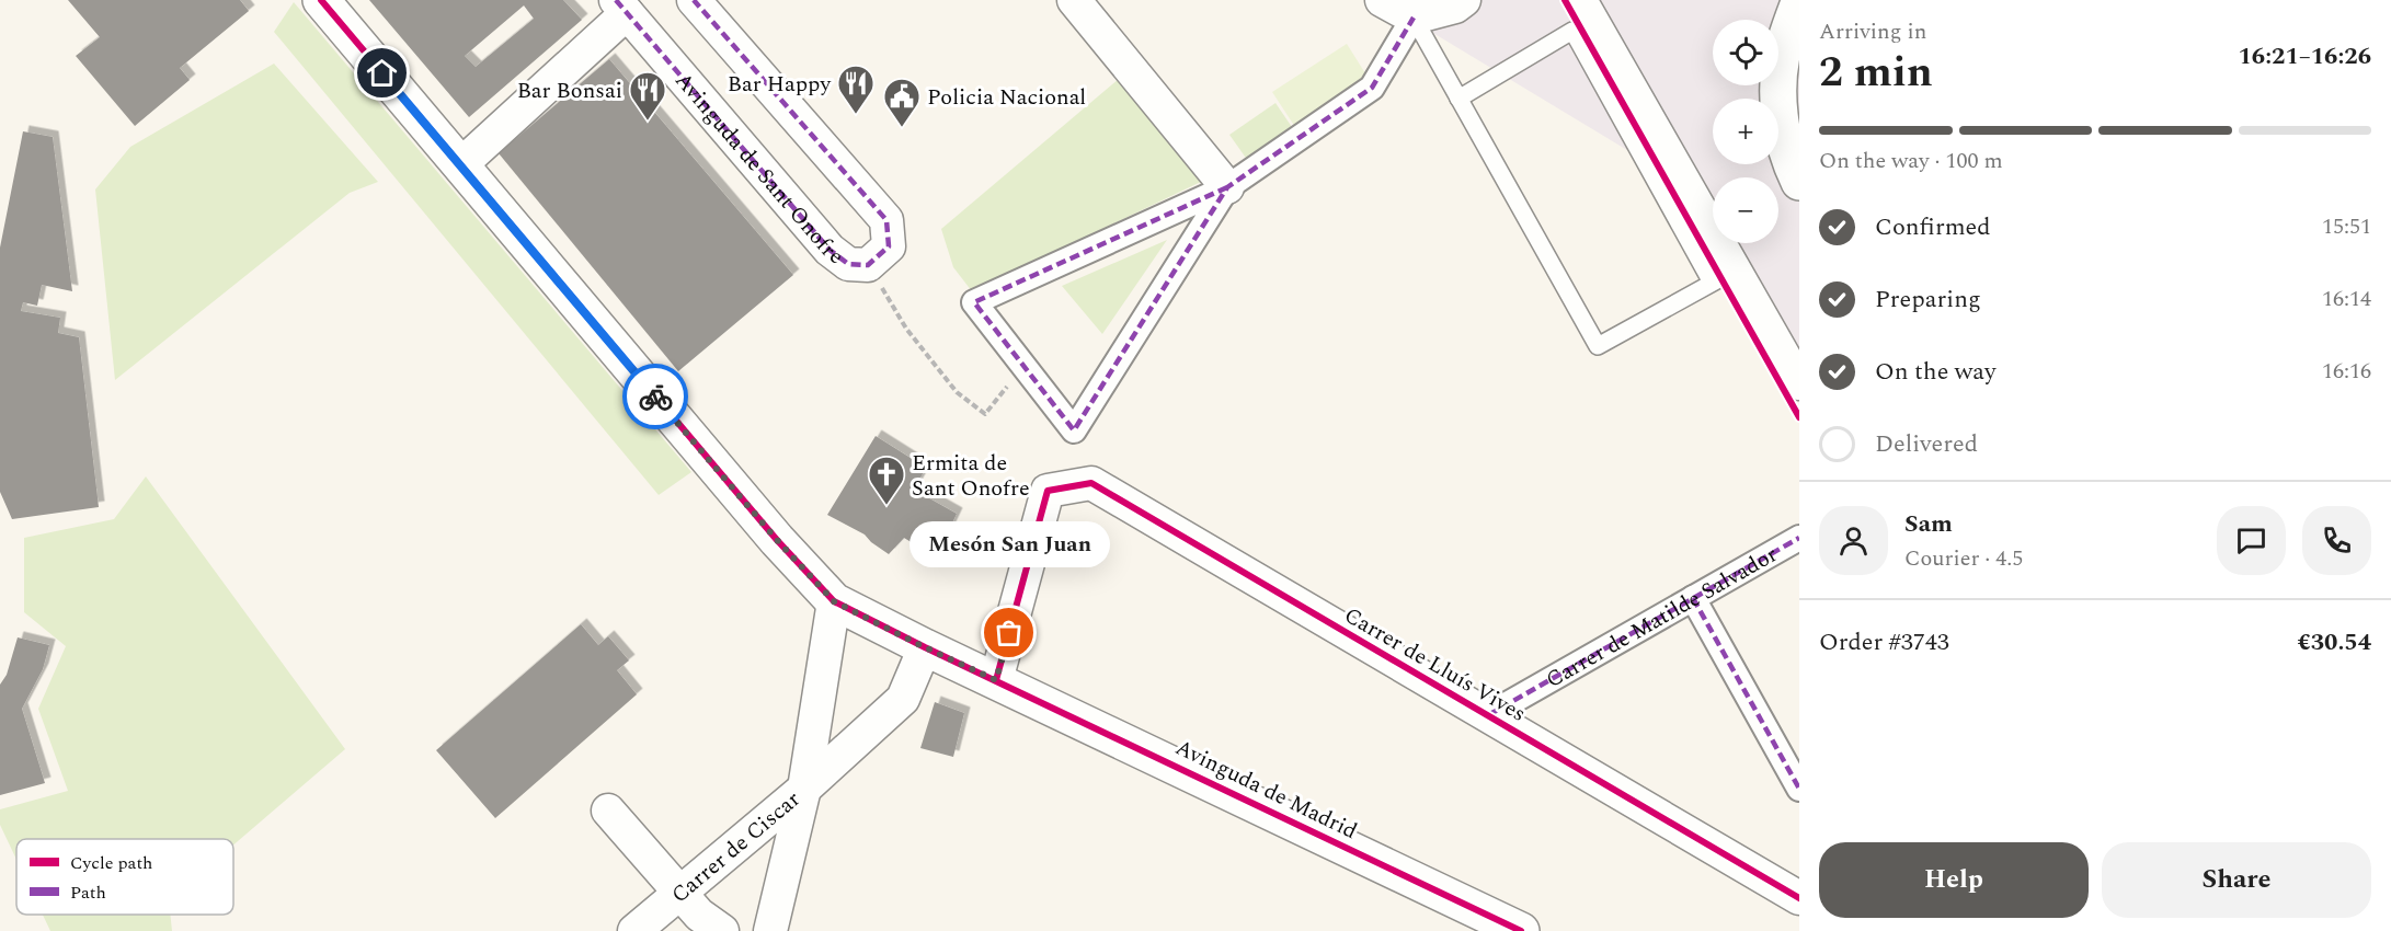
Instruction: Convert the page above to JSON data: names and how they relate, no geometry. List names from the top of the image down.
{
  "streets": {
    "street": [
      "Avinguda de Sant Onofre",
      "Carrer de Matilde Salvador",
      "Carrer de Lluís Vives",
      "Avinguda de Madrid",
      "Carrer de Ciscar"
    ]
  },
  "crossings": [
    ["Carrer de Matilde Salvador", "Carrer de Lluís Vives"],
    ["Carrer de Lluís Vives", "Avinguda de Madrid"],
    ["Avinguda de Madrid", "Carrer de Ciscar"]
  ],
  "places": {
    "restaurant": ["Bar Happy", "Bar Bonsai"],
    "public building": ["Policia Nacional"],
    "church": ["Ermita de Sant Onofre"],
    "other": ["Mesón San Juan"]
  },
  "legend": ["Cycle path", "Path"],
  "page": {
    "heading": ["2 min", "Arriving in", "16:21–16:26"],
    "panel": [
      "Sam",
      "Courier · 4.5",
      "Order #3743",
      "€30.54"
    ],
    "map_buttons": ["+", "−"],
    "bar": "On the way · 100 m",
    "list": [
      ["Confirmed", "15:51"],
      ["Preparing", "16:14"],
      ["On the way", "16:16"],
      "Delivered"
    ],
    "bubble": "Mesón San Juan",
    "buttons": ["Help", "Share"]
  }
}
